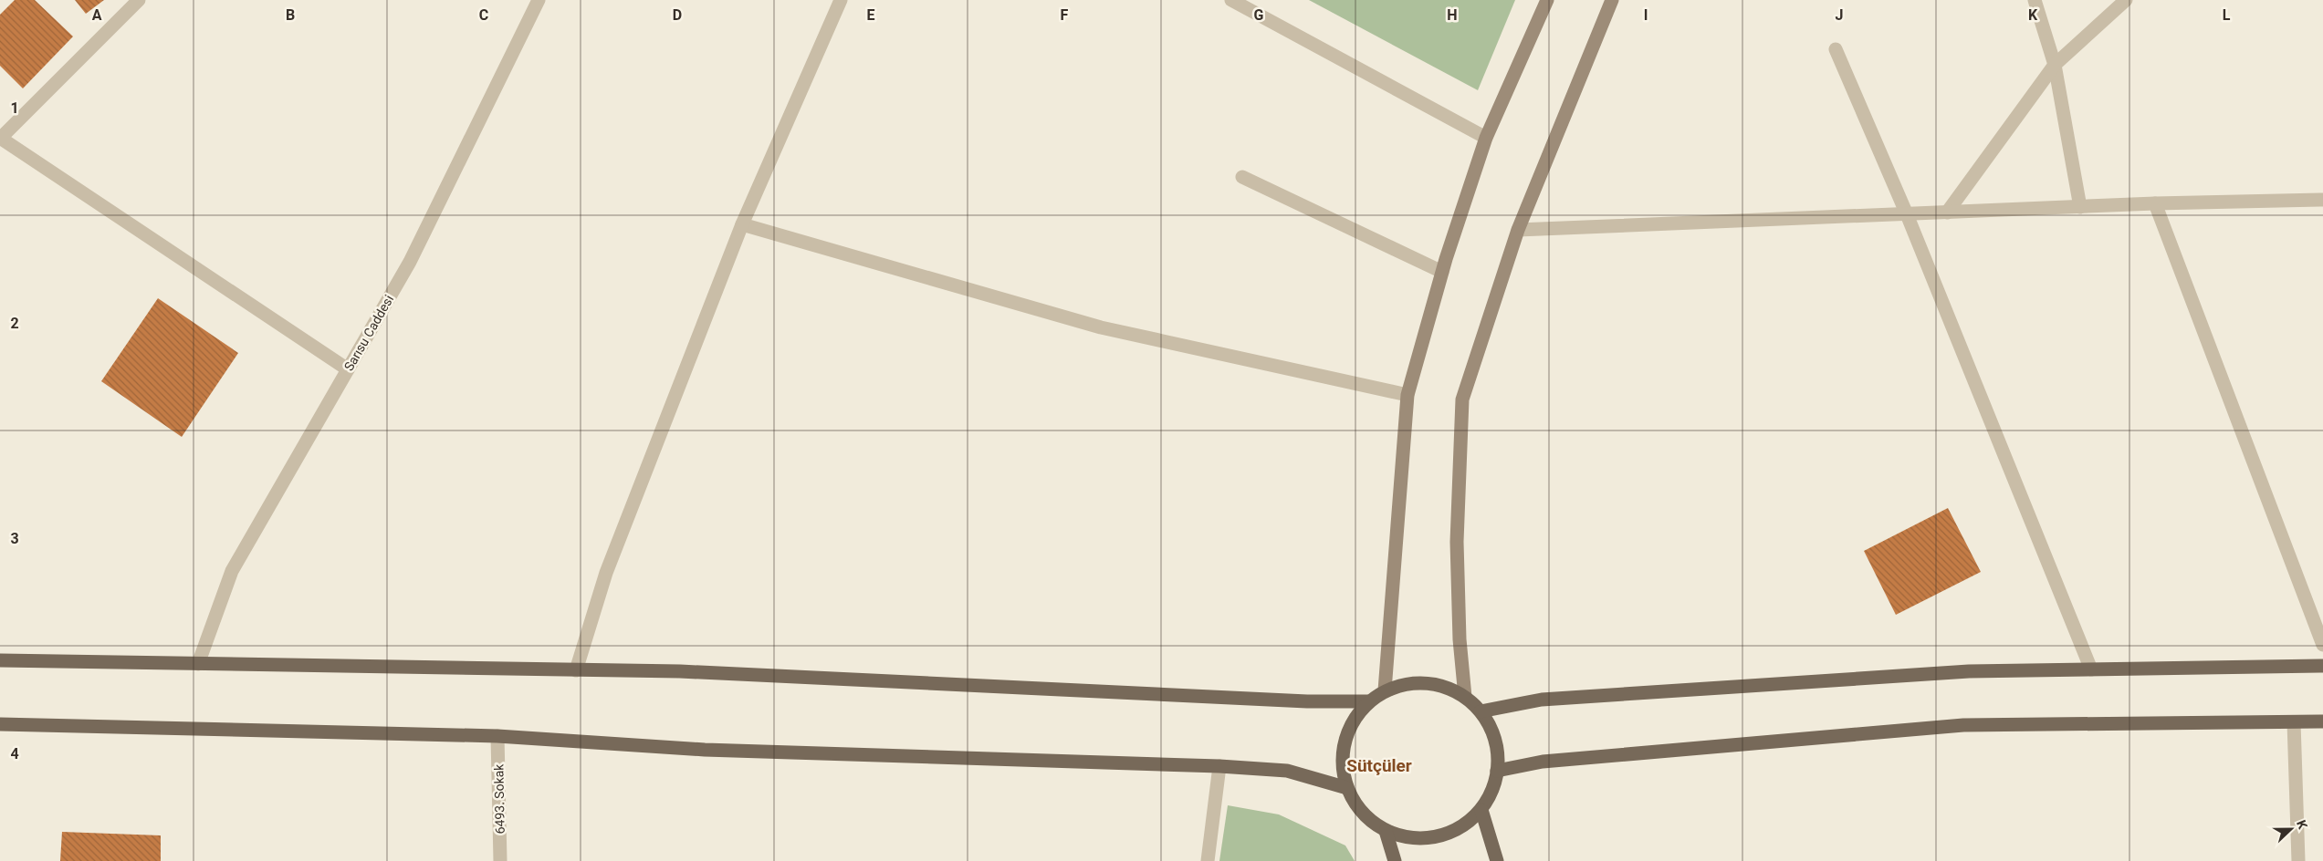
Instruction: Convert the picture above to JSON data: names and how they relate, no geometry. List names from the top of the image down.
{
  "streets": {
    "street": ["Sarısu Caddesi", "6493. Sokak"]
  },
  "districts": ["Sütçüler"],
  "north": "right",
  "grid": {
    "columns": [
      "A",
      "B",
      "C",
      "D",
      "E",
      "F",
      "G",
      "H",
      "I",
      "J",
      "K",
      "L"
    ],
    "rows": [
      "1",
      "2",
      "3",
      "4"
    ]
  }
}
